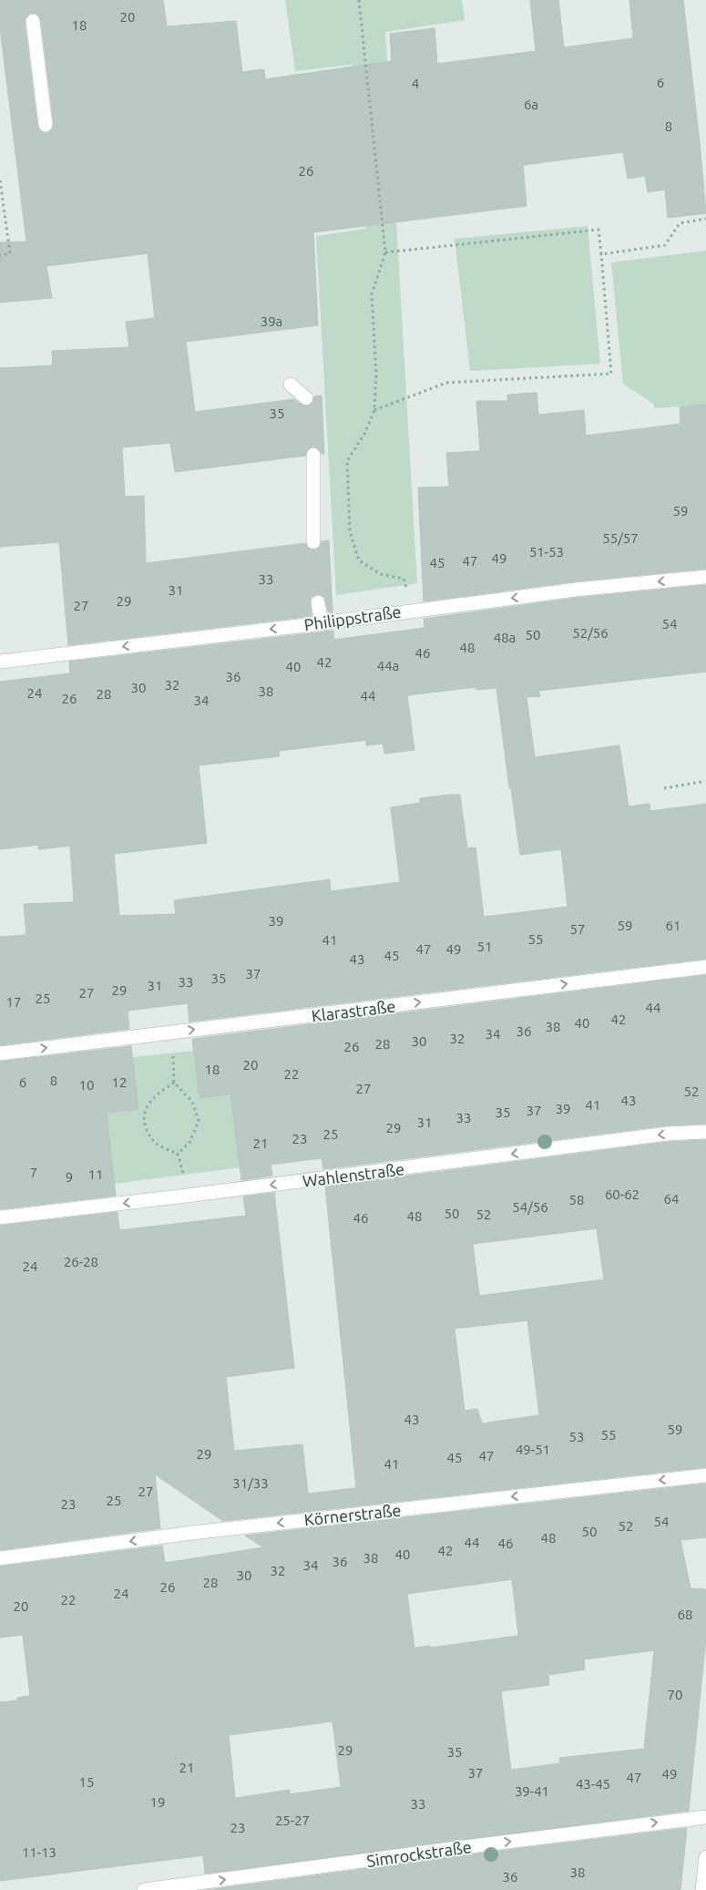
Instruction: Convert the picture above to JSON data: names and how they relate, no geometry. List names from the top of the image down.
{
  "streets": {
    "street": [
      "Philippstraße",
      "Klarastraße",
      "Wahlenstraße",
      "Körnerstraße",
      "Simrockstraße"
    ]
  },
  "one_way": [
    "Philippstraße",
    "Klarastraße",
    "Wahlenstraße",
    "Körnerstraße",
    "Simrockstraße"
  ],
  "house_numbers": [
    "20",
    "18",
    "6",
    "4",
    "6a",
    "8",
    "26",
    "39a",
    "35",
    "59",
    "55/57",
    "51-53",
    "49",
    "47",
    "45",
    "33",
    "31",
    "29",
    "27",
    "54",
    "52/56",
    "50",
    "48a",
    "48",
    "46",
    "42",
    "44a",
    "40",
    "36",
    "32",
    "30",
    "38",
    "24",
    "28",
    "44",
    "26",
    "34",
    "39",
    "59",
    "61",
    "57",
    "55",
    "41",
    "51",
    "47",
    "49",
    "45",
    "43",
    "37",
    "35",
    "33",
    "31",
    "29",
    "27",
    "25",
    "17",
    "44",
    "42",
    "40",
    "38",
    "36",
    "34",
    "32",
    "30",
    "28",
    "26",
    "20",
    "18",
    "22",
    "8",
    "6",
    "12",
    "10",
    "27",
    "52",
    "43",
    "41",
    "39",
    "37",
    "35",
    "33",
    "31",
    "29",
    "25",
    "23",
    "21",
    "7",
    "11",
    "9",
    "60-62",
    "64",
    "58",
    "54/56",
    "50",
    "52",
    "48",
    "46",
    "26-28",
    "24",
    "43",
    "59",
    "55",
    "53",
    "49-51",
    "29",
    "47",
    "45",
    "41",
    "31/33",
    "27",
    "25",
    "23",
    "54",
    "52",
    "50",
    "48",
    "44",
    "46",
    "42",
    "40",
    "38",
    "36",
    "34",
    "32",
    "30",
    "28",
    "26",
    "24",
    "22",
    "20",
    "68",
    "70",
    "29",
    "35",
    "21",
    "37",
    "49",
    "47",
    "15",
    "43-45",
    "39-41",
    "19",
    "33",
    "25-27",
    "23",
    "11-13",
    "38",
    "36"
  ]
}
